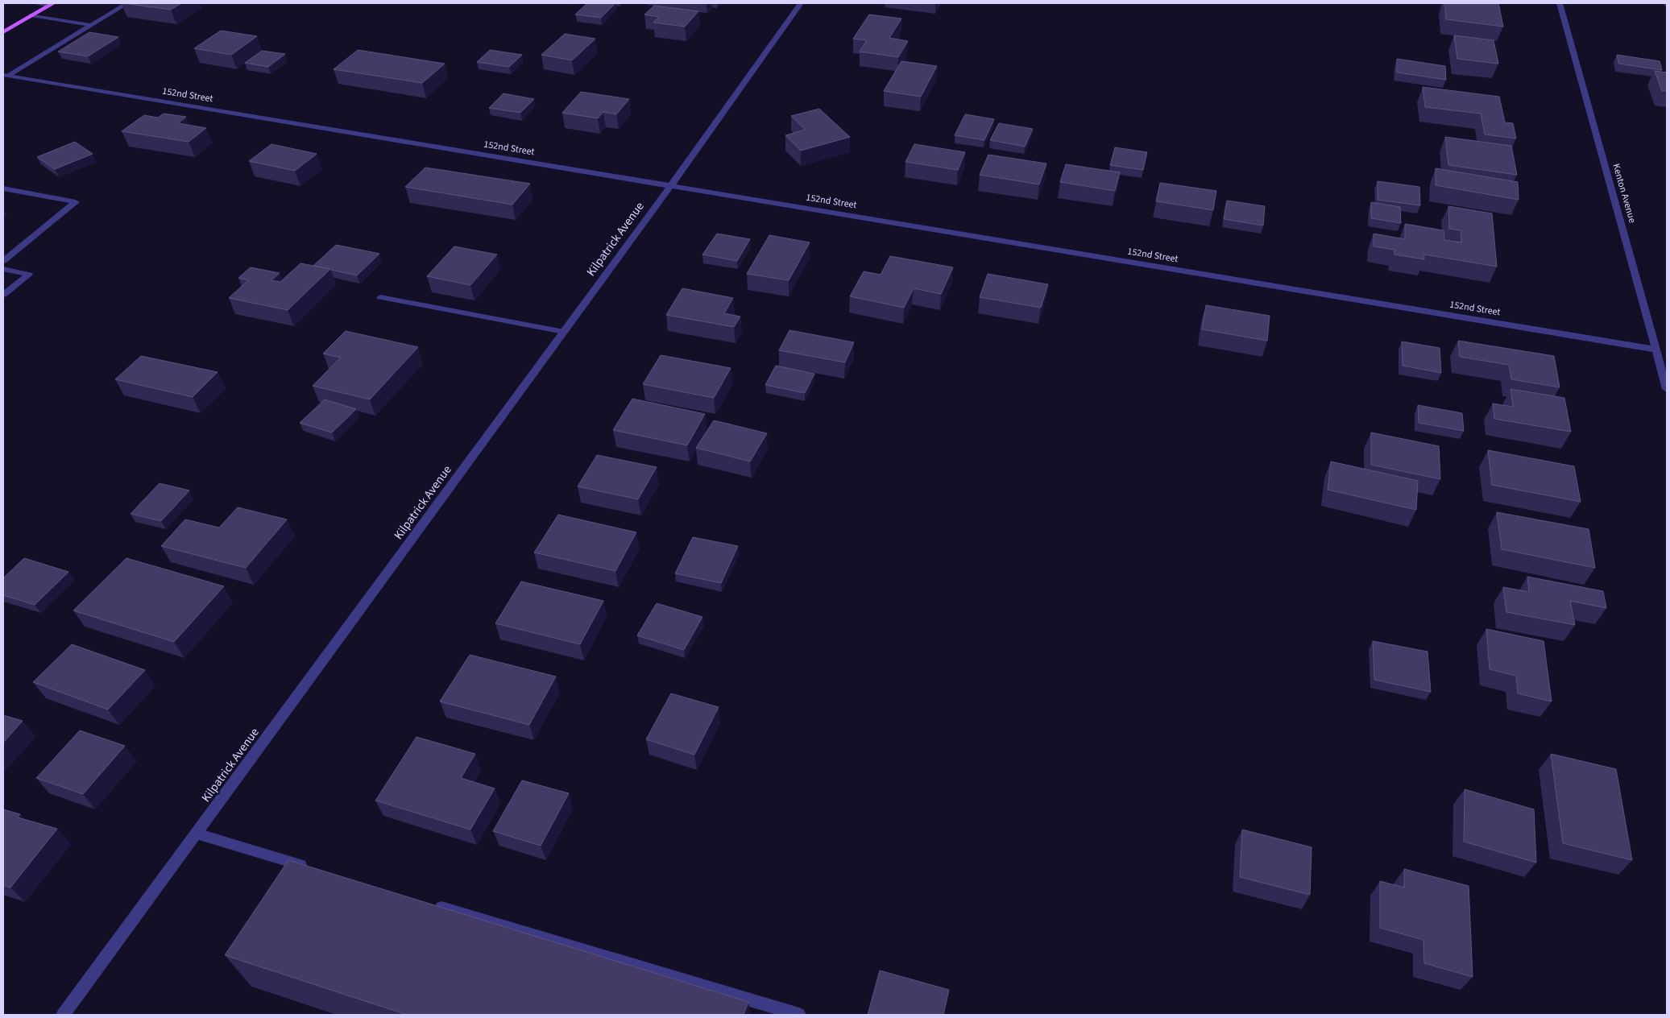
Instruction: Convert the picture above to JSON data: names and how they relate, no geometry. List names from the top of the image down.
{
  "streets": {
    "street": ["152nd Street", "Kenton Avenue", "Kilpatrick Avenue"]
  },
  "crossings": [
    ["152nd Street", "Kenton Avenue"],
    ["152nd Street", "Kilpatrick Avenue"]
  ]
}
